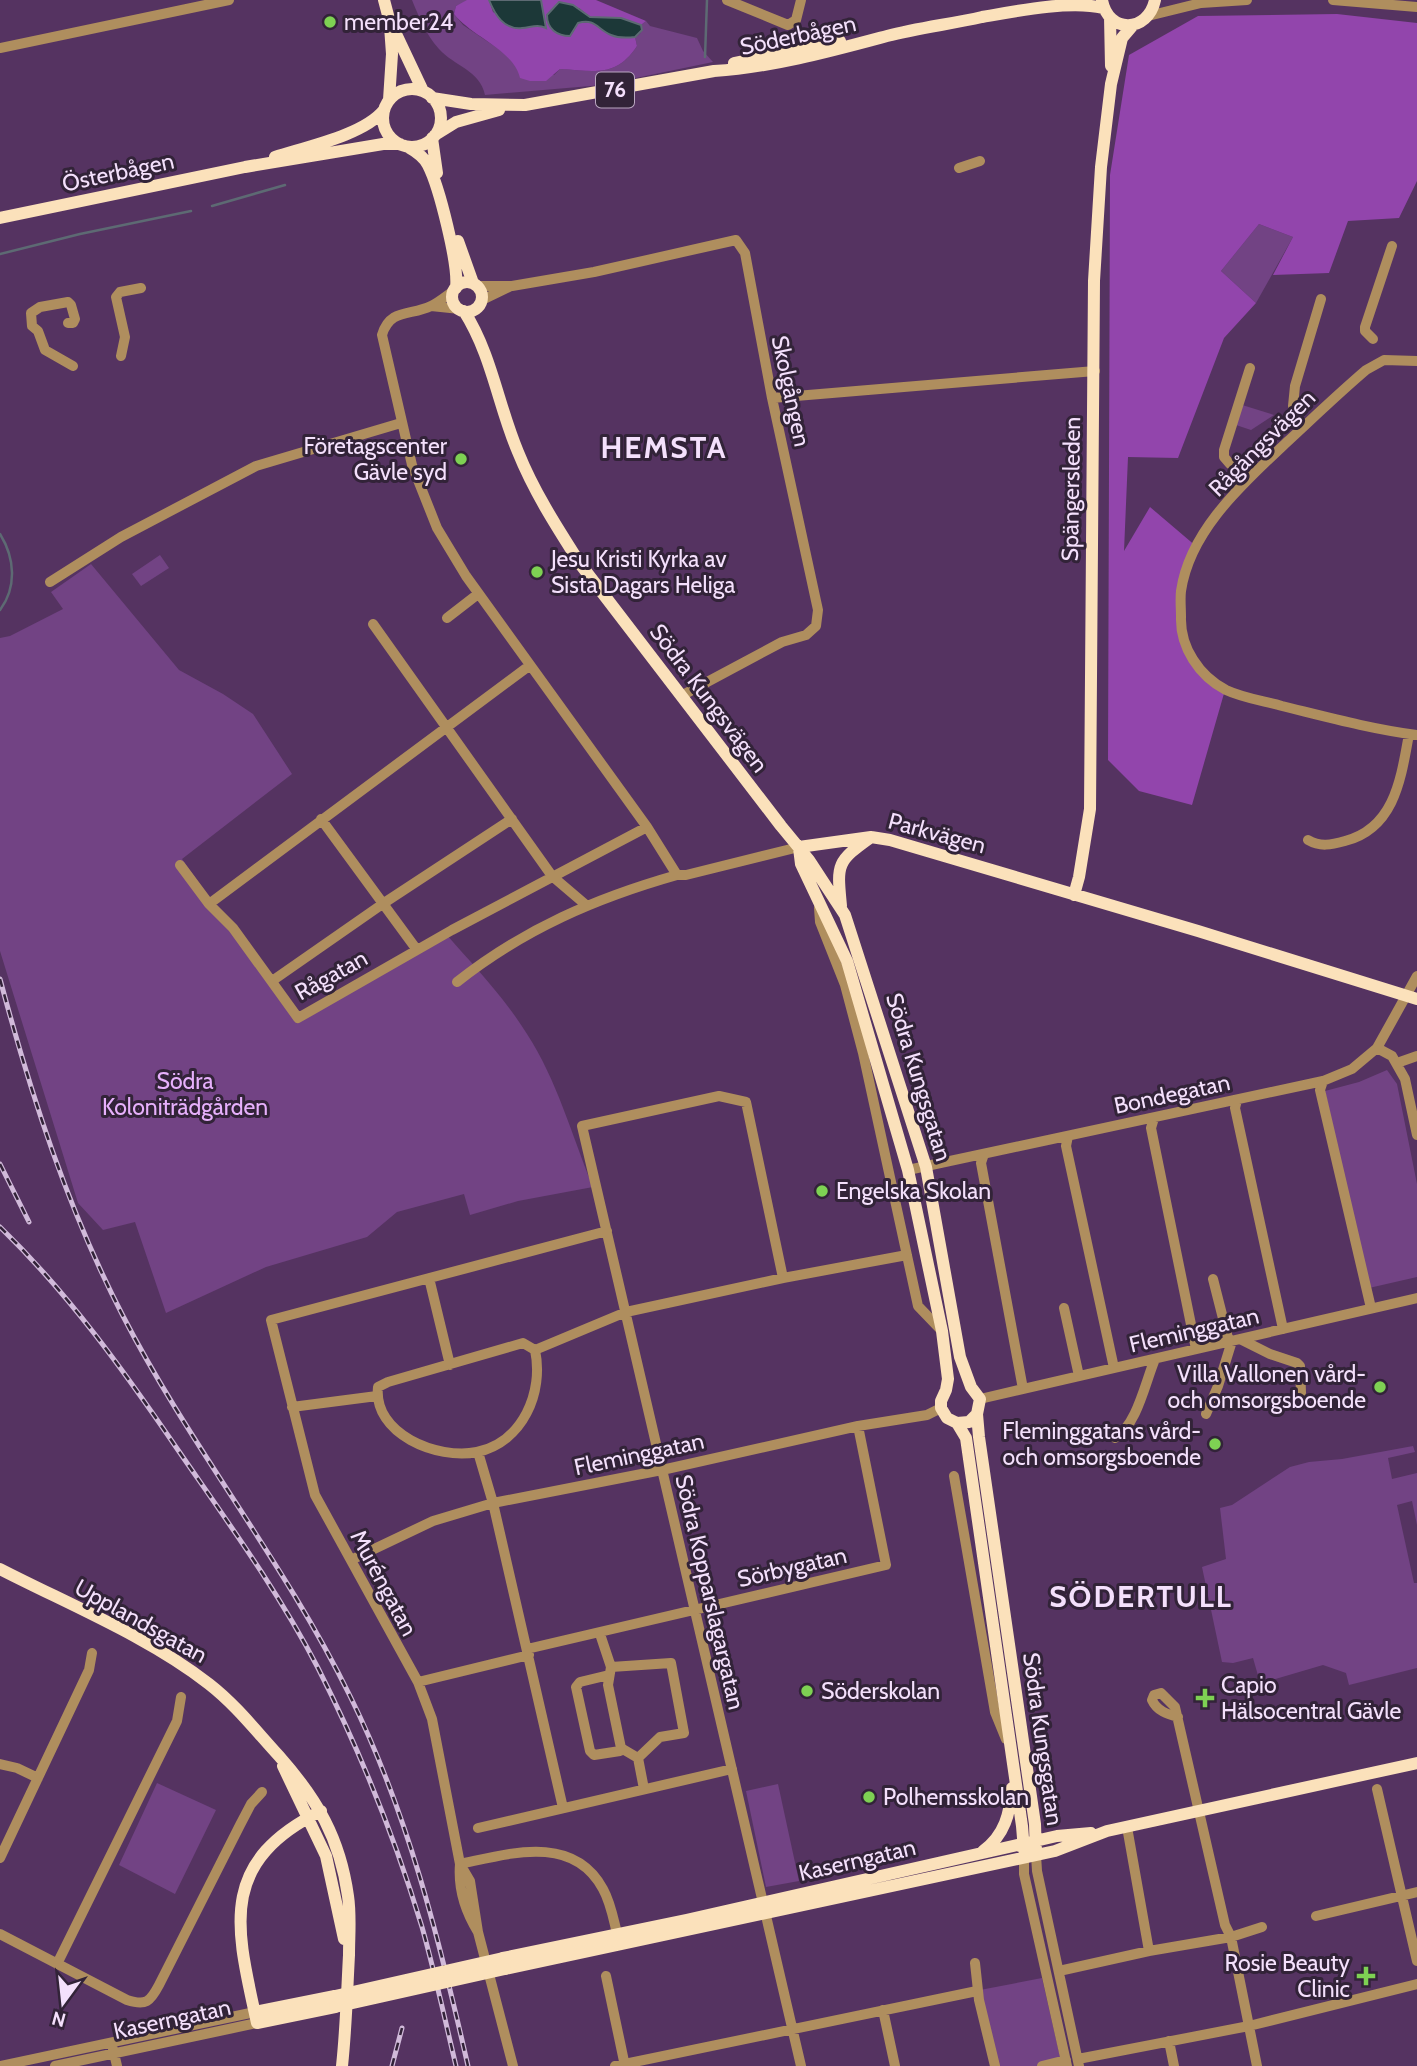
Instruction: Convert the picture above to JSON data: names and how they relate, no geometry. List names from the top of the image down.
{
  "streets": {
    "main road": [
      "Söderbågen",
      "76",
      "Österbågen",
      "Spängersleden",
      "Södra Kungsvägen",
      "Parkvägen",
      "Södra Kungsgatan",
      "Upplandsgatan",
      "Kaserngatan"
    ],
    "street": [
      "Skolgången",
      "Rågångsvägen",
      "Rågatan",
      "Bondegatan",
      "Fleminggatan",
      "Sörbygatan",
      "Muréngatan",
      "Södra Kopparslagargatan"
    ]
  },
  "crossings": [
    ["Söderbågen", "Österbågen"],
    ["Söderbågen", "Spängersleden"],
    ["Skolgången", "Södra Kungsvägen"],
    ["Spängersleden", "Parkvägen"],
    ["Södra Kungsvägen", "Parkvägen"],
    ["Södra Kungsvägen", "Södra Kungsgatan"],
    ["Parkvägen", "Södra Kungsgatan"],
    ["Parkvägen", "Bondegatan"],
    ["Södra Kungsgatan", "Bondegatan"],
    ["Södra Kungsgatan", "Fleminggatan"],
    ["Södra Kungsgatan", "Kaserngatan"],
    ["Fleminggatan", "Sörbygatan"],
    ["Fleminggatan", "Muréngatan"],
    ["Fleminggatan", "Södra Kopparslagargatan"],
    ["Sörbygatan", "Muréngatan"],
    ["Sörbygatan", "Södra Kopparslagargatan"],
    ["Södra Kopparslagargatan", "Kaserngatan"],
    ["Upplandsgatan", "Kaserngatan"]
  ],
  "districts": ["HEMSTA", "SÖDERTULL"],
  "parks": ["Södra Koloniträdgården"],
  "places": {
    "other": [
      "member24",
      "Företagscenter Gävle syd",
      "Jesu Kristi Kyrka av Sista Dagars Heliga",
      "Engelska Skolan",
      "Villa Vallonen vård- och omsorgsboende",
      "Fleminggatans vård- och omsorgsboende",
      "Söderskolan",
      "Polhemsskolan"
    ],
    "health": ["Capio Hälsocentral Gävle", "Rosie Beauty Clinic"]
  },
  "north": "bottom"
}
